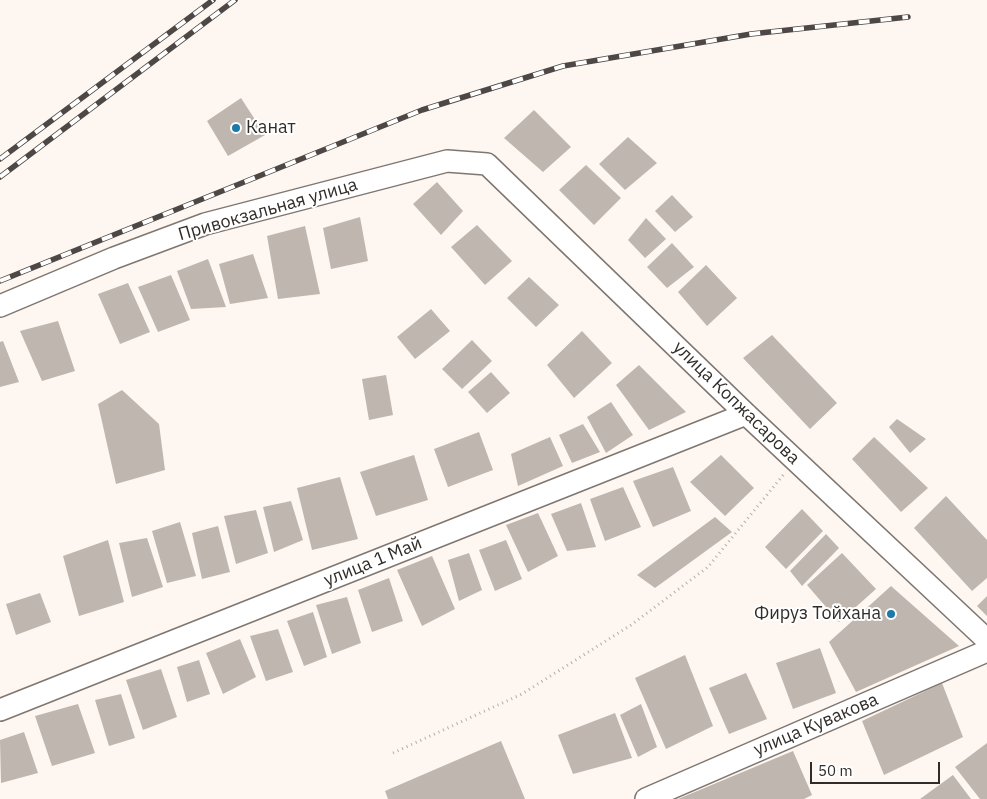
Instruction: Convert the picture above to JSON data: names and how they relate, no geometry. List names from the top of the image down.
{
  "streets": {
    "street": [
      "Привокзальная улица",
      "улица Копжасарова",
      "улица 1 Май",
      "улица Кувакова"
    ]
  },
  "crossings": [
    ["Привокзальная улица", "улица Копжасарова"],
    ["улица Копжасарова", "улица 1 Май"]
  ],
  "places": ["Канат", "Фируз Тойхана"],
  "scale_bar": "50 m"
}
